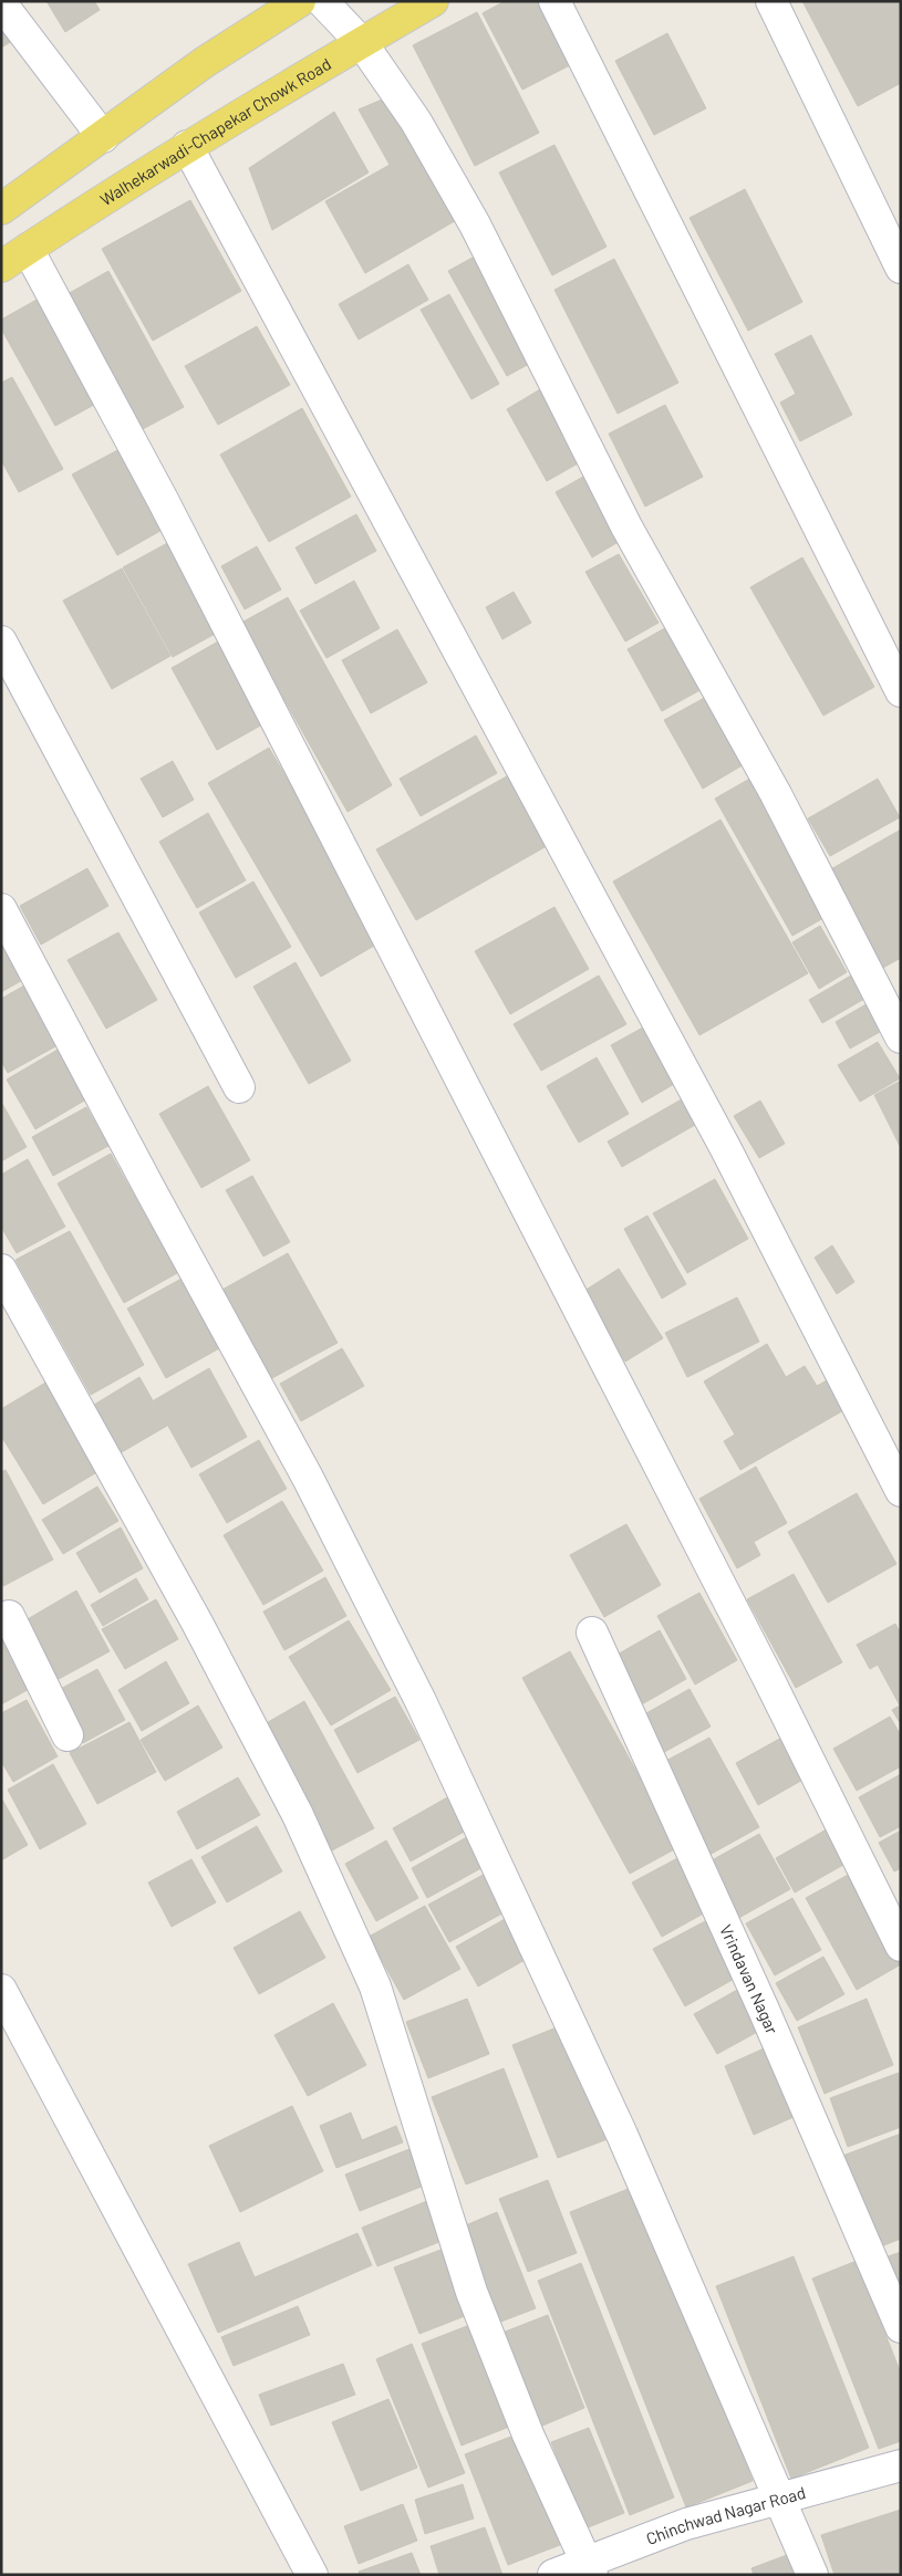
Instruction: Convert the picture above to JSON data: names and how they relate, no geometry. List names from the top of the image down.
{
  "streets": {
    "main road": ["Walhekarwadi-Chapekar Chowk Road"],
    "street": ["Vrindavan Nagar", "Chinchwad Nagar Road"]
  }
}
